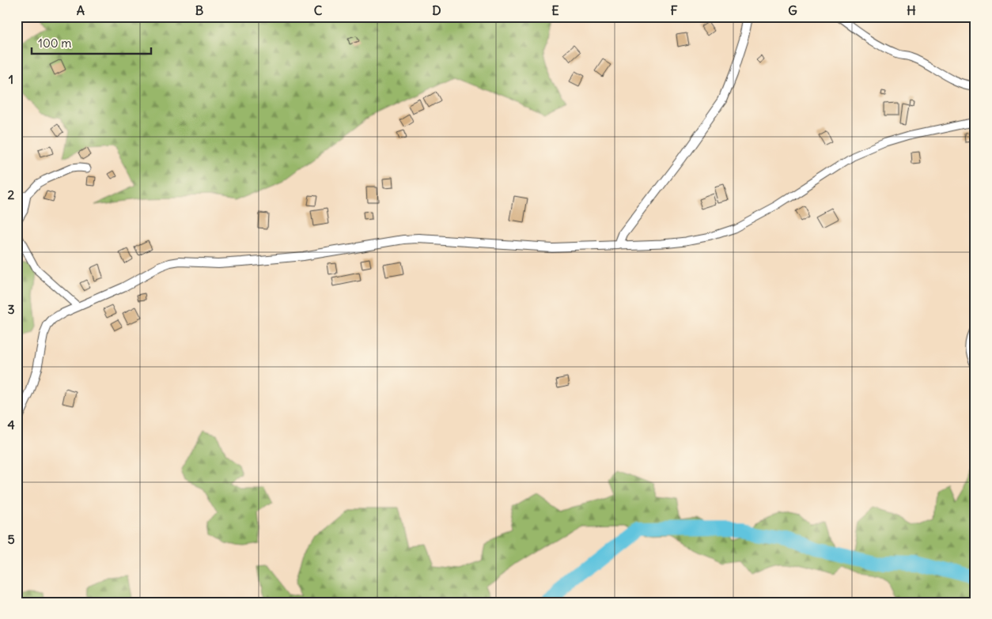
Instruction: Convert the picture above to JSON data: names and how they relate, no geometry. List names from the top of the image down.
{
  "scale_bar": "100 m",
  "grid": {
    "columns": [
      "A",
      "B",
      "C",
      "D",
      "E",
      "F",
      "G",
      "H"
    ],
    "rows": [
      "1",
      "2",
      "3",
      "4",
      "5"
    ]
  }
}
